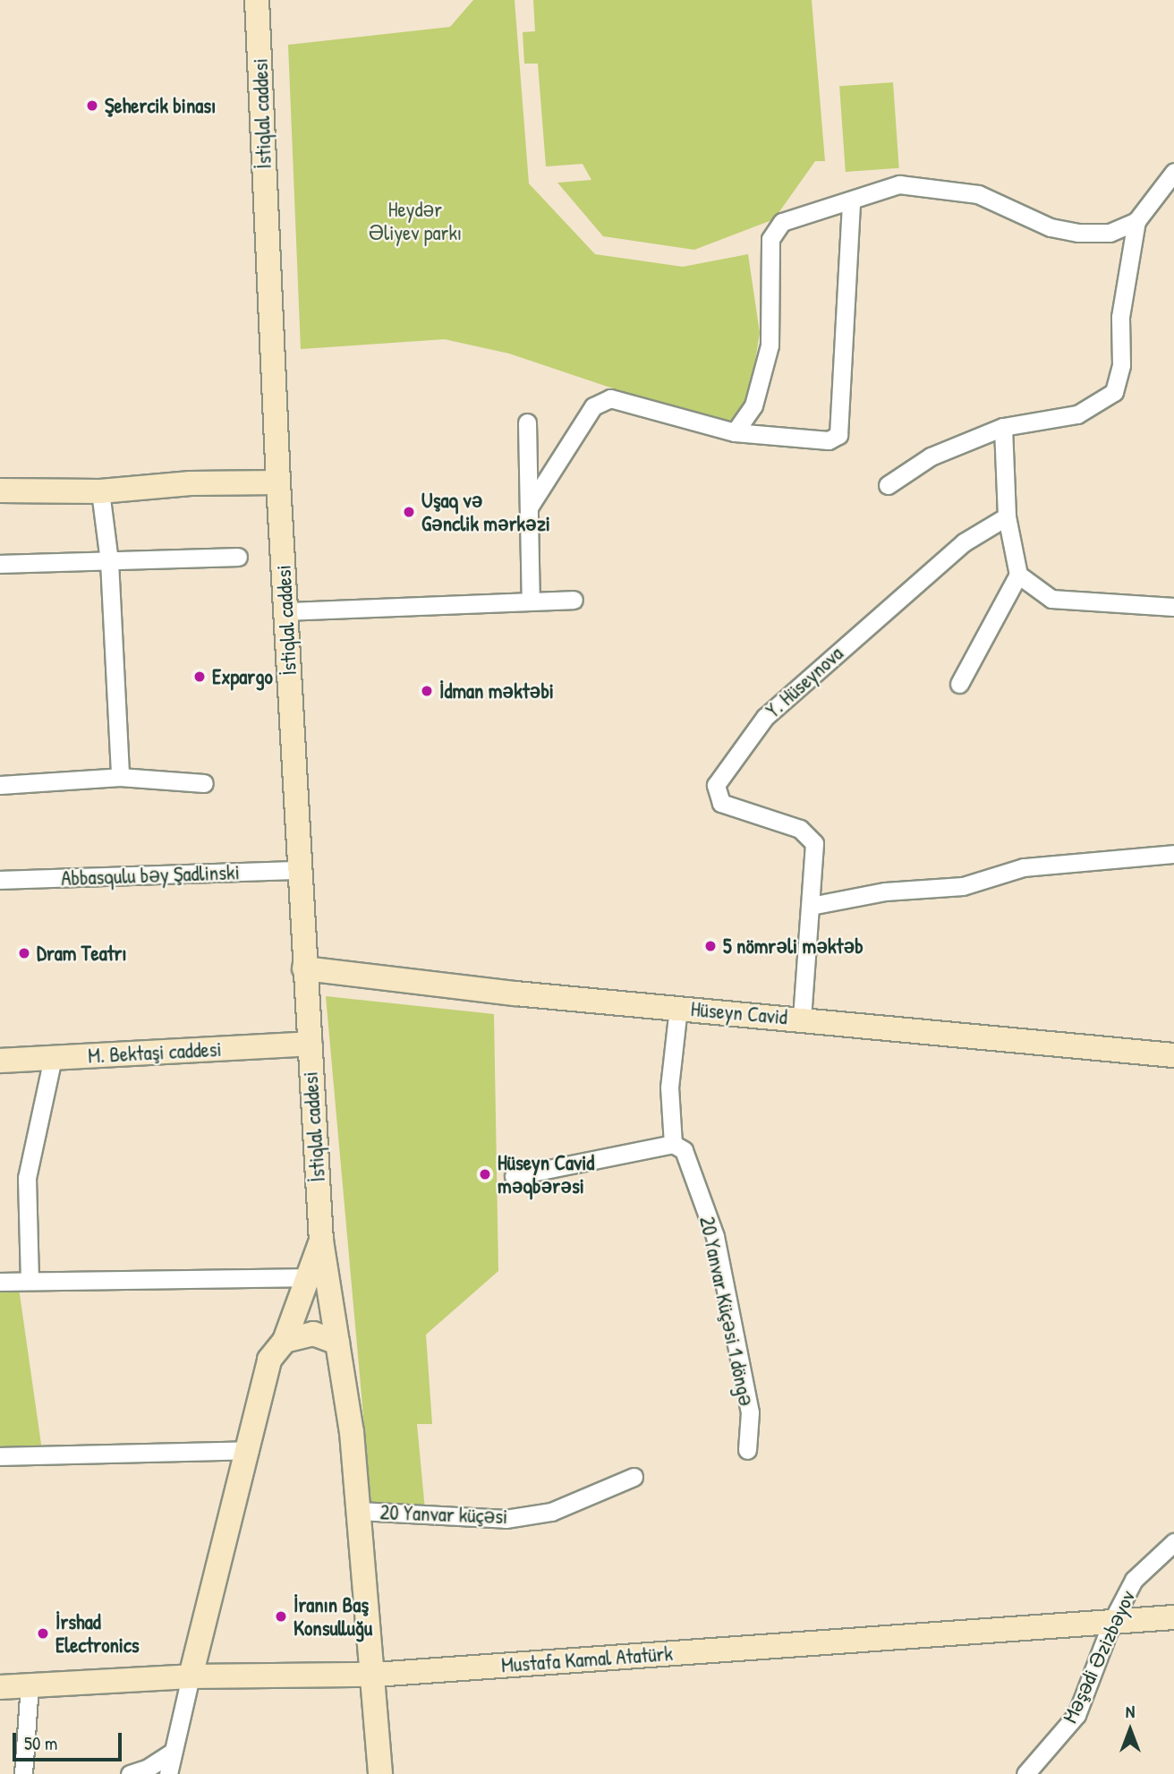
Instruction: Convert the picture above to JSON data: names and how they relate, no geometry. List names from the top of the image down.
{
  "streets": {
    "main road": [
      "İstiqlal caddesi",
      "Hüseyn Cavid",
      "M. Bektaşi caddesi",
      "Mustafa Kamal Atatürk"
    ],
    "street": [
      "Y. Hüseynova",
      "Abbasqulu bəy Şadlinski",
      "20 Yanvar Küçəsi 1 döngə",
      "20 Yanvar küçəsi",
      "Məşədi Əzizbəyov"
    ]
  },
  "crossings": [
    ["İstiqlal caddesi", "Abbasqulu bəy Şadlinski"],
    ["İstiqlal caddesi", "Hüseyn Cavid"],
    ["İstiqlal caddesi", "M. Bektaşi caddesi"],
    ["İstiqlal caddesi", "20 Yanvar küçəsi"],
    ["İstiqlal caddesi", "Mustafa Kamal Atatürk"],
    ["Y. Hüseynova", "Hüseyn Cavid"],
    ["Məşədi Əzizbəyov", "Mustafa Kamal Atatürk"]
  ],
  "parks": ["Heydər Əliyev parkı"],
  "places": [
    "Şehercik binası",
    "Uşaq və Gənclik mərkəzi",
    "Expargo",
    "İdman məktəbi",
    "5 nömrəli məktəb",
    "Dram Teatrı",
    "Hüseyn Cavid məqbərəsi",
    "İranın Baş Konsulluğu",
    "İrshad Electronics"
  ],
  "scale_bar": "50 m",
  "north": "top"
}
